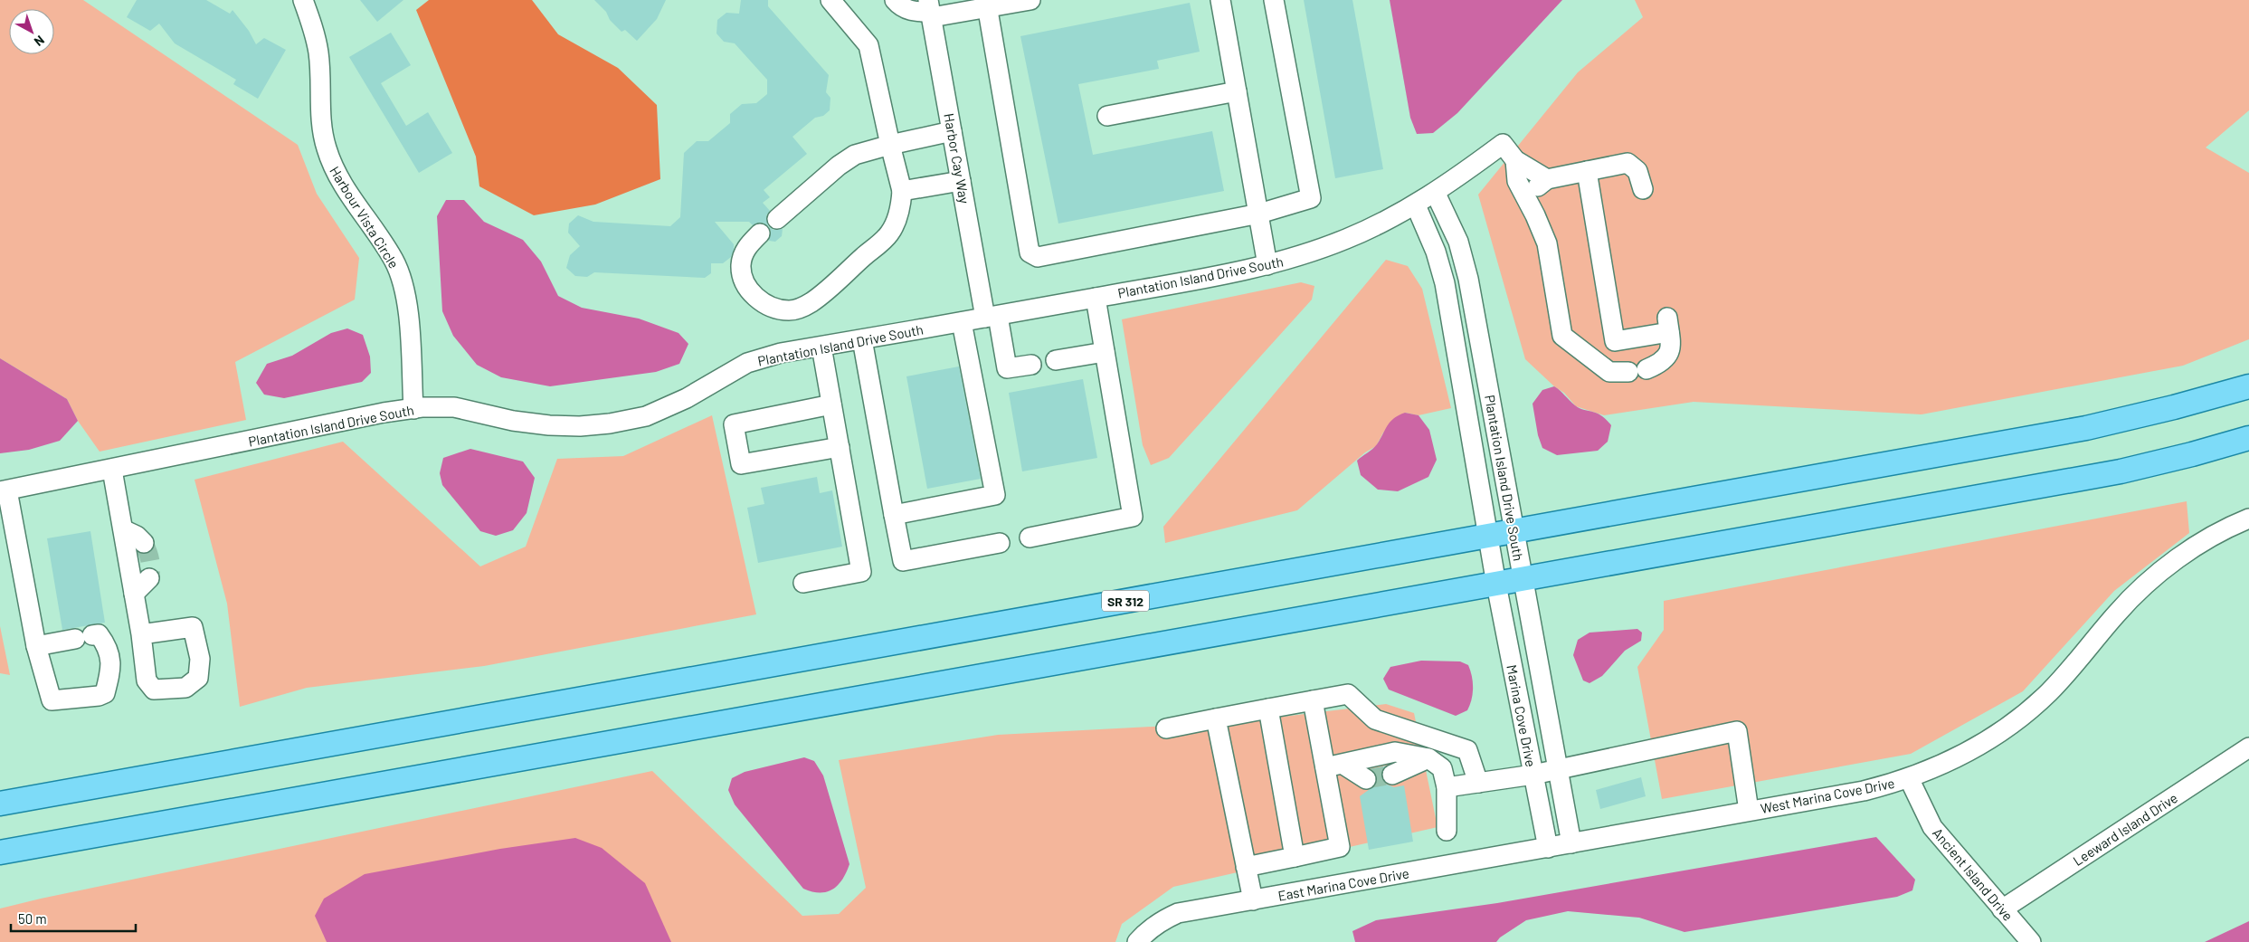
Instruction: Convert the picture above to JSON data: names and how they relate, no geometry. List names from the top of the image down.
{
  "streets": {
    "main road": ["SR 312"],
    "street": [
      "Harbor Cay Way",
      "Harbour Vista Circle",
      "Plantation Island Drive South",
      "Marina Cove Drive",
      "West Marina Cove Drive",
      "Leeward Island Drive",
      "Ancient Island Drive",
      "East Marina Cove Drive"
    ]
  },
  "crossings": [
    ["Harbor Cay Way", "Plantation Island Drive South"],
    ["Harbour Vista Circle", "Plantation Island Drive South"],
    ["Plantation Island Drive South", "SR 312"],
    ["Plantation Island Drive South", "Marina Cove Drive"],
    ["Marina Cove Drive", "West Marina Cove Drive"],
    ["Marina Cove Drive", "East Marina Cove Drive"],
    ["West Marina Cove Drive", "Ancient Island Drive"],
    ["West Marina Cove Drive", "East Marina Cove Drive"],
    ["Leeward Island Drive", "Ancient Island Drive"]
  ],
  "scale_bar": "50 m",
  "north": "bottom right"
}
